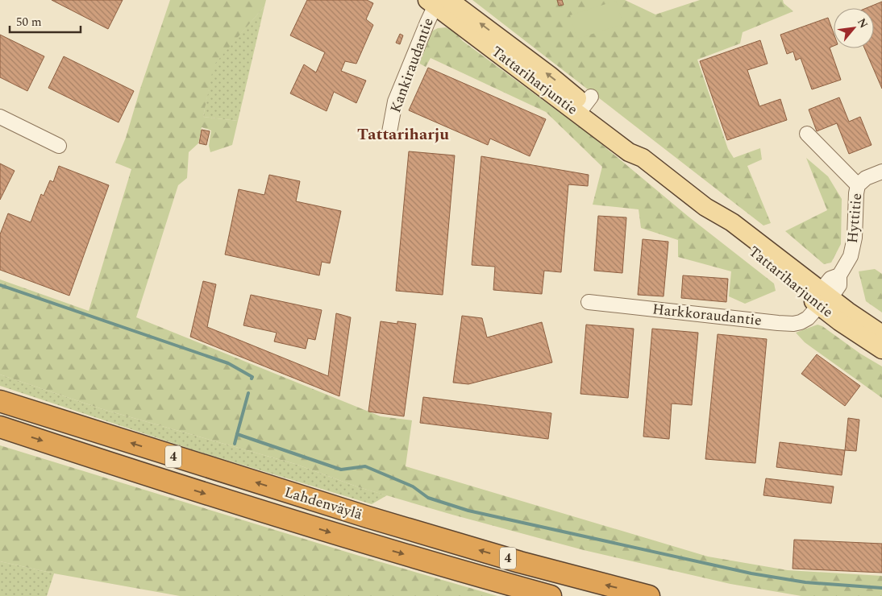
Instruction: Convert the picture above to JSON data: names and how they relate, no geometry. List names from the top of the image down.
{
  "streets": {
    "highway": ["4", "Lahdenväylä"],
    "main road": ["Tattariharjuntie"],
    "street": ["Kankiraudantie", "Hyttitie", "Harkkoraudantie"]
  },
  "crossings": [
    ["Kankiraudantie", "Tattariharjuntie"],
    ["Tattariharjuntie", "Hyttitie"],
    ["Tattariharjuntie", "Harkkoraudantie"],
    ["Hyttitie", "Harkkoraudantie"]
  ],
  "districts": ["Tattariharju"],
  "scale_bar": "50 m",
  "north": "top right"
}
